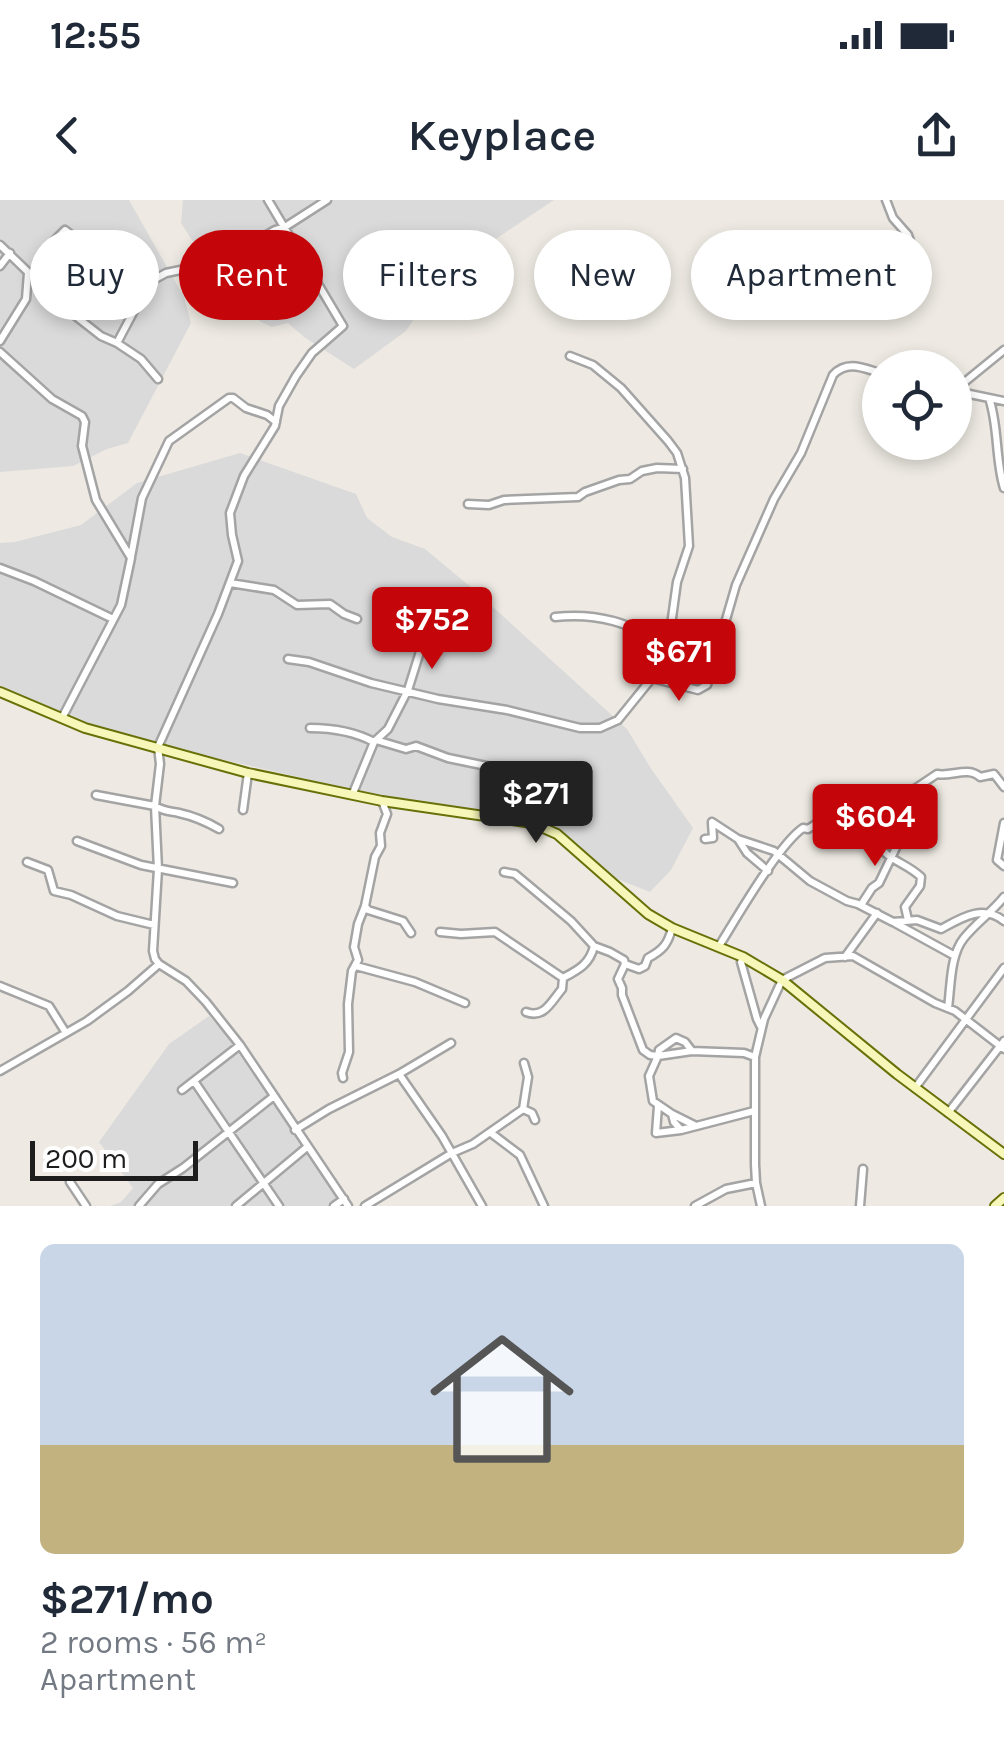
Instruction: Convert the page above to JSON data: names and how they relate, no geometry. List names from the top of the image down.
{
  "scale_bar": "200 m",
  "page": {
    "status": "12:55",
    "header": "Keyplace",
    "chip": [
      "Buy",
      "Rent",
      "Filters",
      "New",
      "Apartment"
    ],
    "price": [
      "$752",
      "$671",
      "$271",
      "$604"
    ],
    "scale": "200 m",
    "list": [
      {
        "name": "$271/mo",
        "note": "2 rooms · 56 m² · Apartment"
      }
    ]
  }
}
